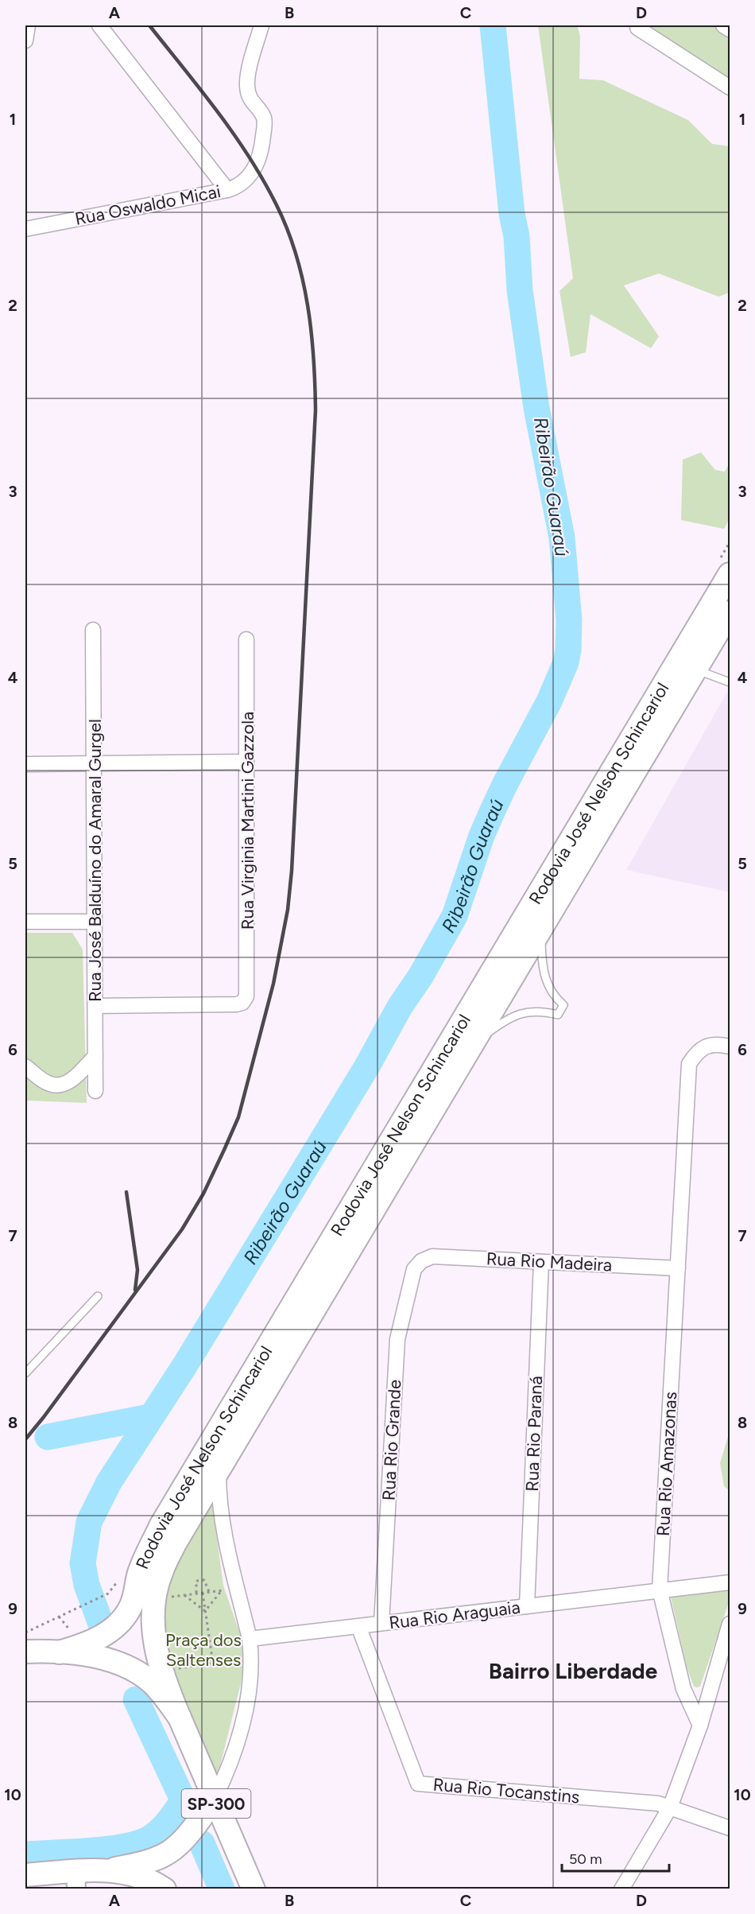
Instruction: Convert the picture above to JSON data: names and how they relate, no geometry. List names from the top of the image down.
{
  "streets": {
    "main road": ["Rodovia José Nelson Schincariol", "SP-300"],
    "street": [
      "Rua Oswaldo Micai",
      "Rua Virginia Martini Gazzola",
      "Rua José Balduíno do Amaral Gurgel",
      "Rua Rio Madeira",
      "Rua Rio Paraná",
      "Rua Rio Grande",
      "Rua Rio Amazonas",
      "Rua Rio Araguaia",
      "Rua Rio Tocanstins"
    ]
  },
  "crossings": [
    ["Rodovia José Nelson Schincariol", "SP-300"],
    ["Rua Virginia Martini Gazzola", "Rua José Balduíno do Amaral Gurgel"],
    ["Rua Rio Madeira", "Rua Rio Paraná"],
    ["Rua Rio Madeira", "Rua Rio Grande"],
    ["Rua Rio Madeira", "Rua Rio Amazonas"],
    ["Rua Rio Paraná", "Rua Rio Araguaia"],
    ["Rua Rio Grande", "Rua Rio Araguaia"],
    ["Rua Rio Amazonas", "Rua Rio Araguaia"],
    ["Rua Rio Araguaia", "Rua Rio Tocanstins"]
  ],
  "districts": ["Bairro Liberdade"],
  "water": ["Ribeirão Guaraú"],
  "parks": ["Praça dos Saltenses"],
  "scale_bar": "50 m",
  "grid": {
    "columns": [
      "A",
      "B",
      "C",
      "D"
    ],
    "rows": [
      "1",
      "2",
      "3",
      "4",
      "5",
      "6",
      "7",
      "8",
      "9",
      "10"
    ]
  }
}
